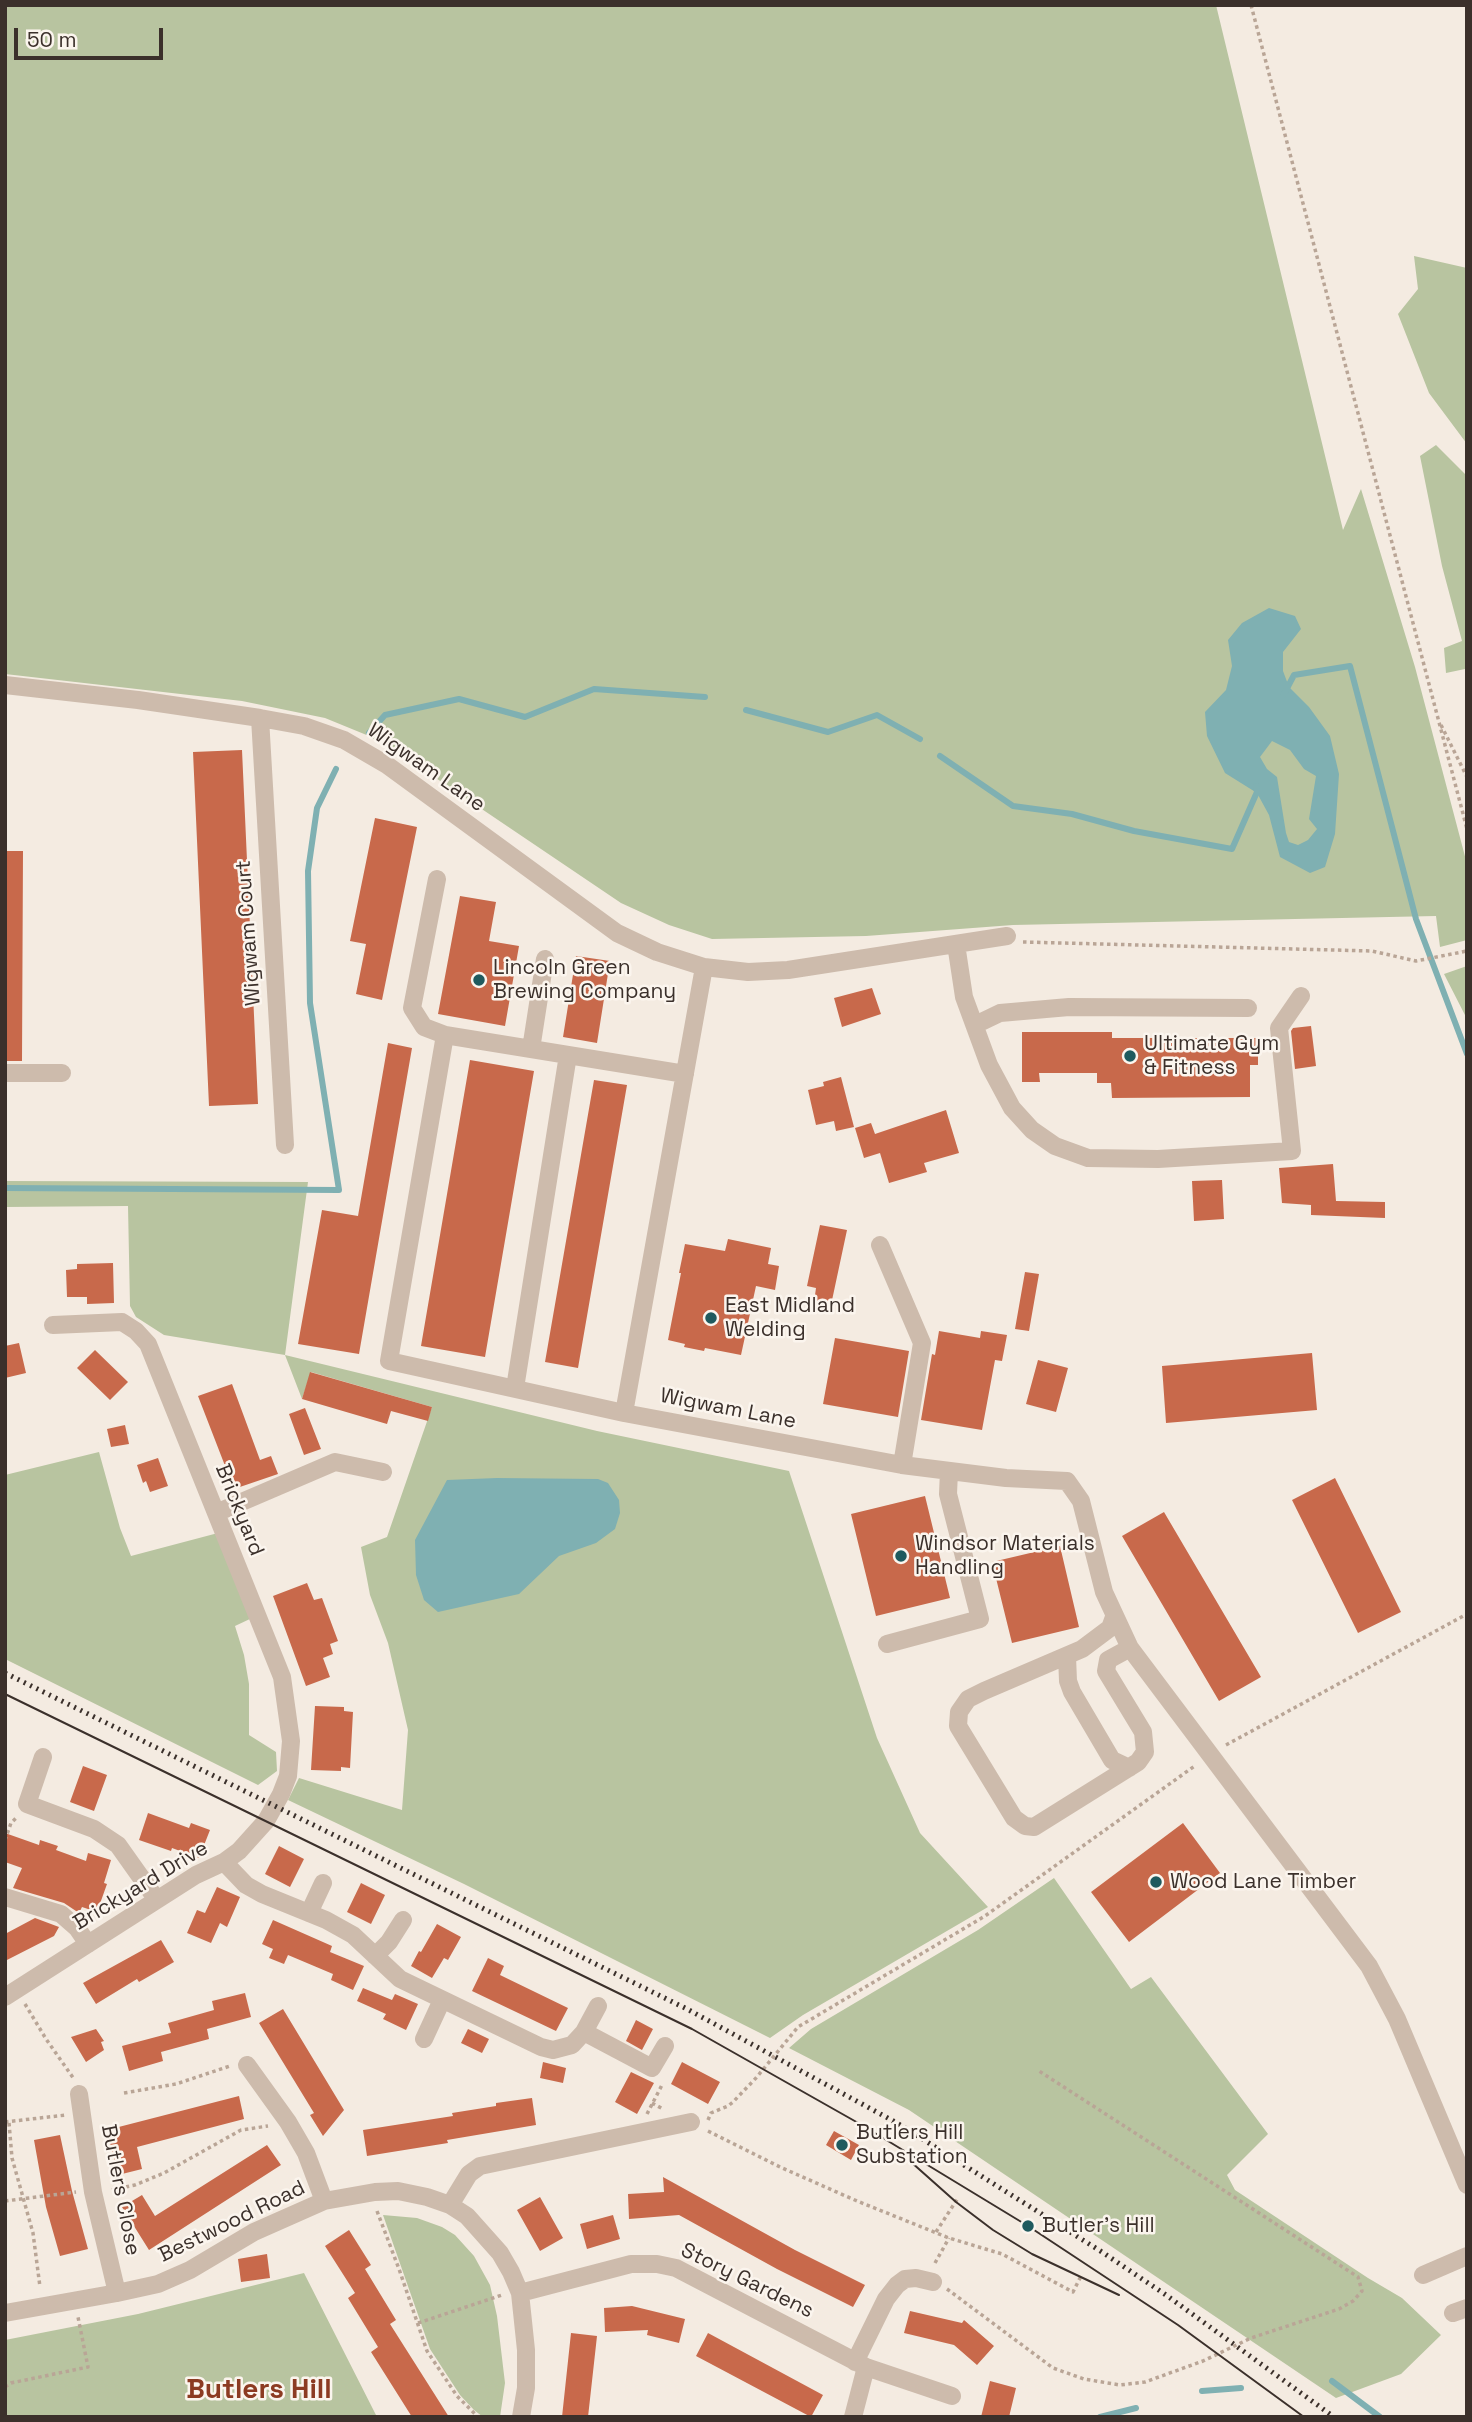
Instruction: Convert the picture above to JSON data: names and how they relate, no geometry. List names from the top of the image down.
{
  "streets": {
    "street": [
      "Wigwam Lane",
      "Wigwam Court",
      "Brickyard",
      "Brickyard Drive",
      "Butlers Close",
      "Bestwood Road",
      "Story Gardens"
    ]
  },
  "crossings": [
    ["Wigwam Lane", "Wigwam Court"],
    ["Brickyard", "Brickyard Drive"],
    ["Butlers Close", "Bestwood Road"],
    ["Bestwood Road", "Story Gardens"]
  ],
  "districts": ["Butlers Hill"],
  "places": [
    "Lincoln Green Brewing Company",
    "Ultimate Gym & Fitness",
    "East Midland Welding",
    "Windsor Materials Handling",
    "Wood Lane Timber",
    "Butlers Hill Substation",
    "Butler's Hill"
  ],
  "scale_bar": "50 m"
}
